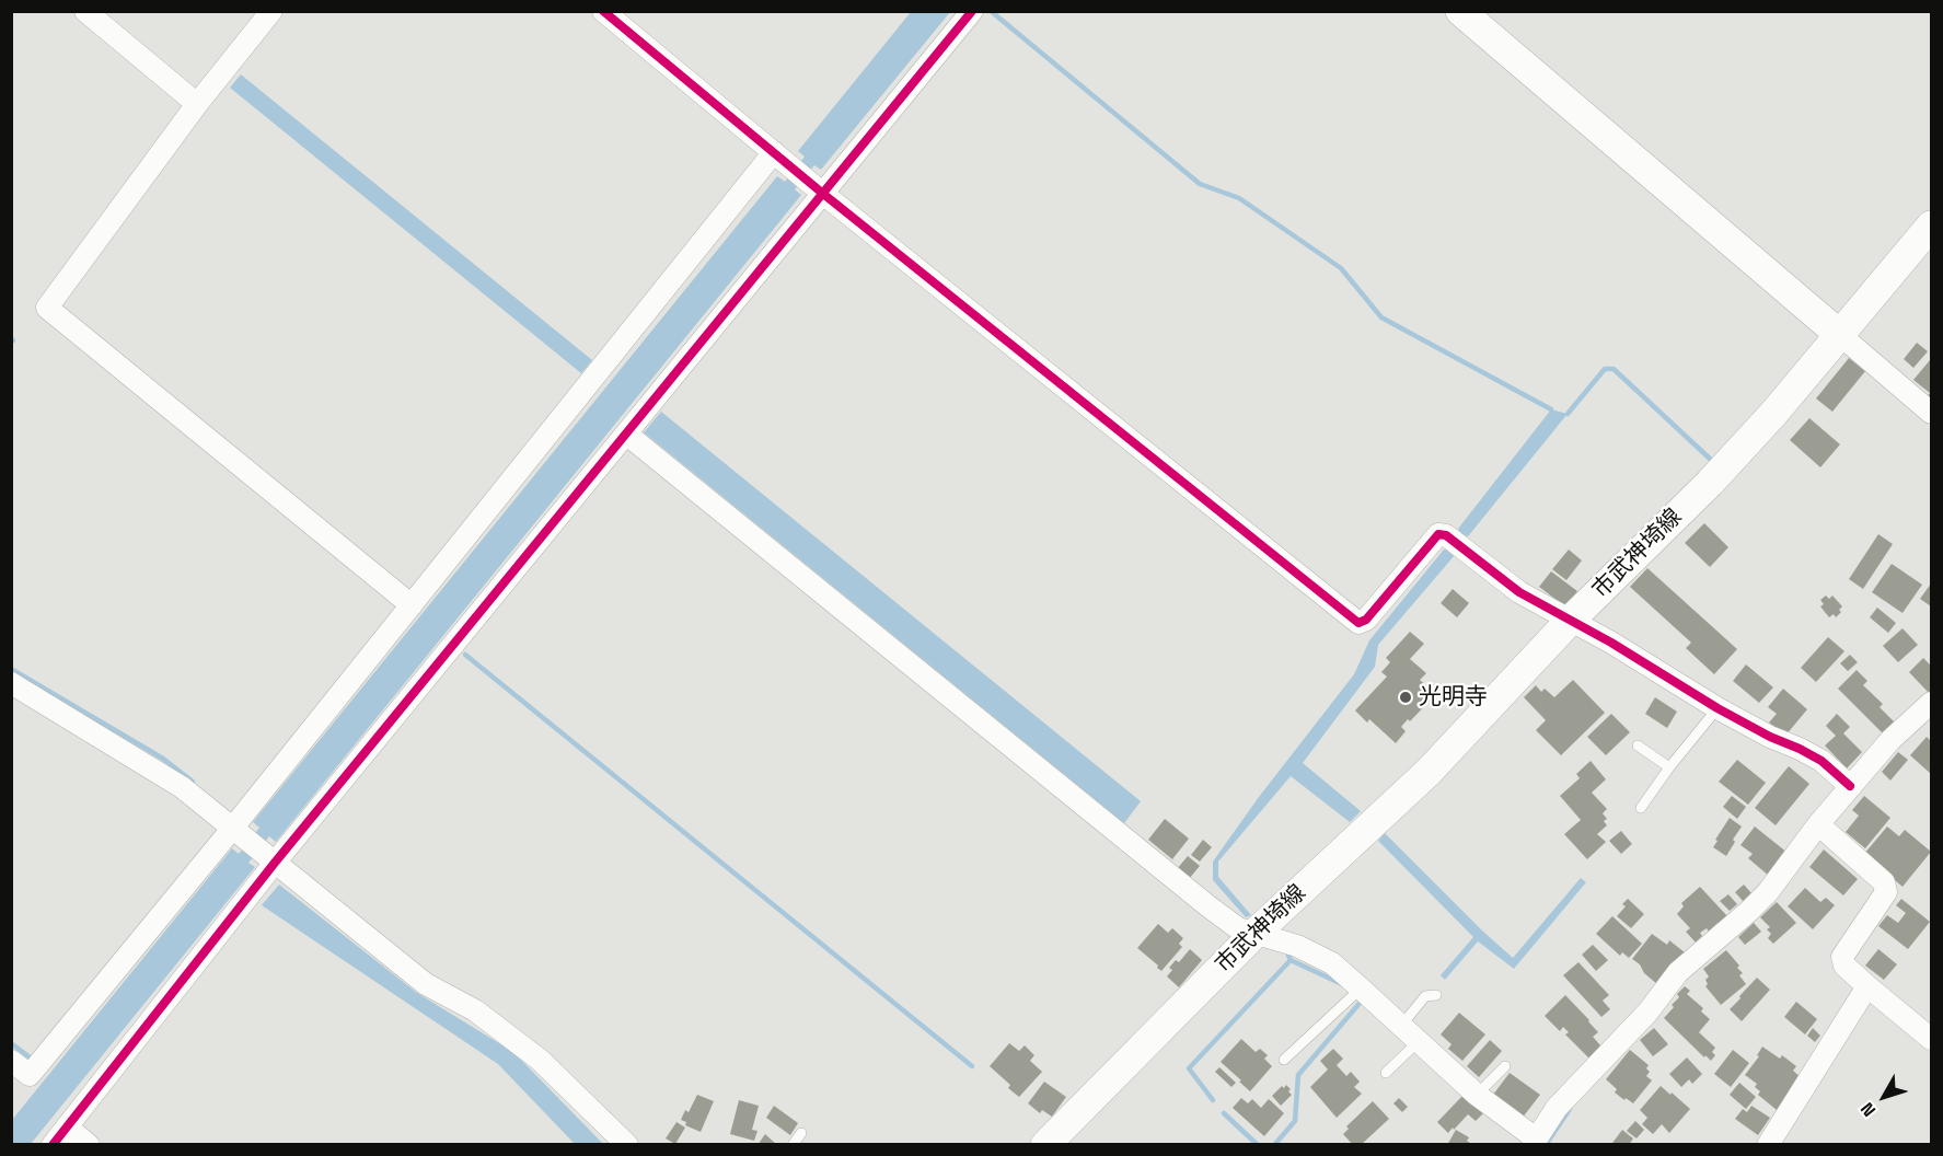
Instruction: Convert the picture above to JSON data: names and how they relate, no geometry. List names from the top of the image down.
{
  "streets": {
    "main road": ["市武神埼線"]
  },
  "places": ["光明寺"],
  "north": "bottom left"
}
